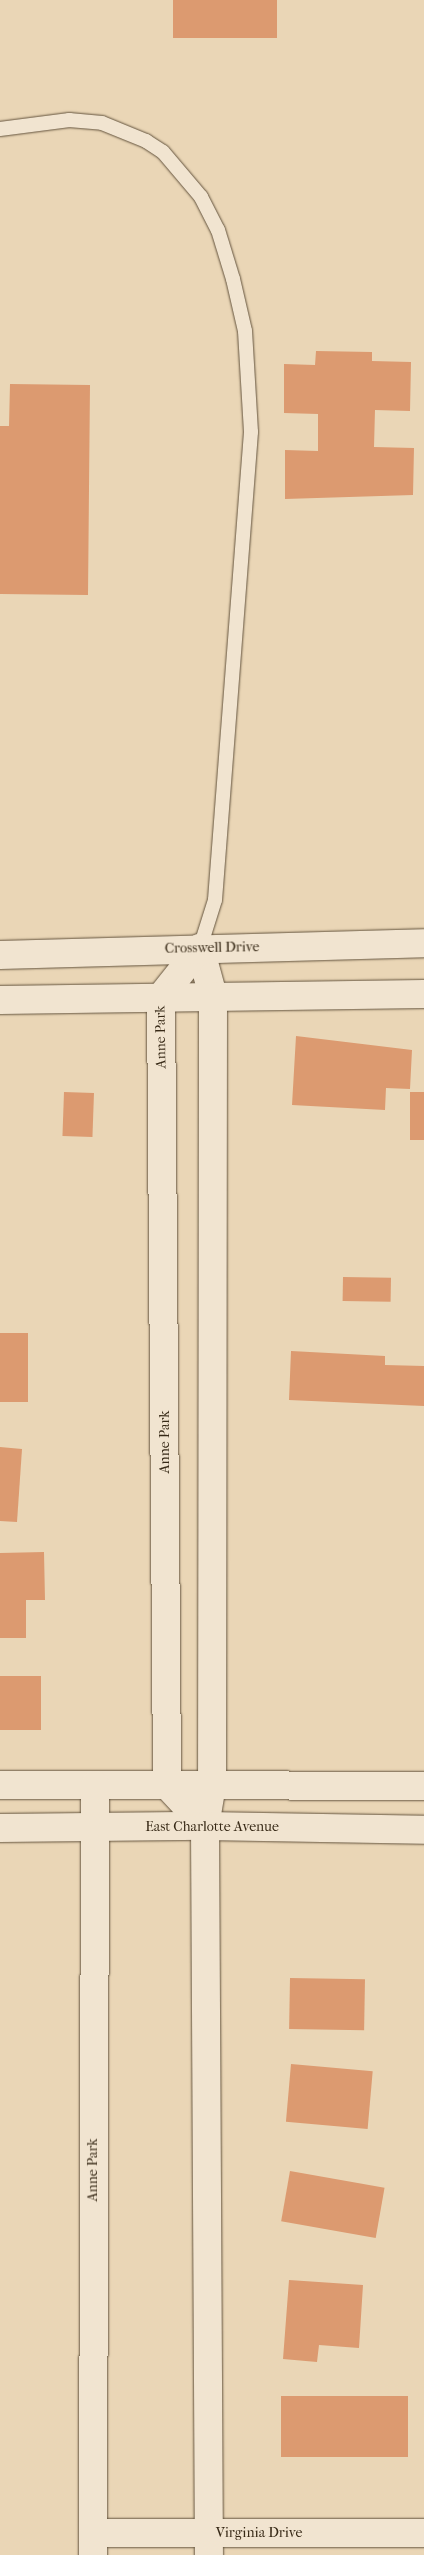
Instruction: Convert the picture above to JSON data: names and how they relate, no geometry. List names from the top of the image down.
{
  "streets": {
    "street": [
      "Crosswell Drive",
      "Anne Park",
      "East Charlotte Avenue",
      "Virginia Drive"
    ]
  },
  "crossings": [
    ["Crosswell Drive", "Anne Park"],
    ["Anne Park", "East Charlotte Avenue"],
    ["Anne Park", "Virginia Drive"]
  ]
}
